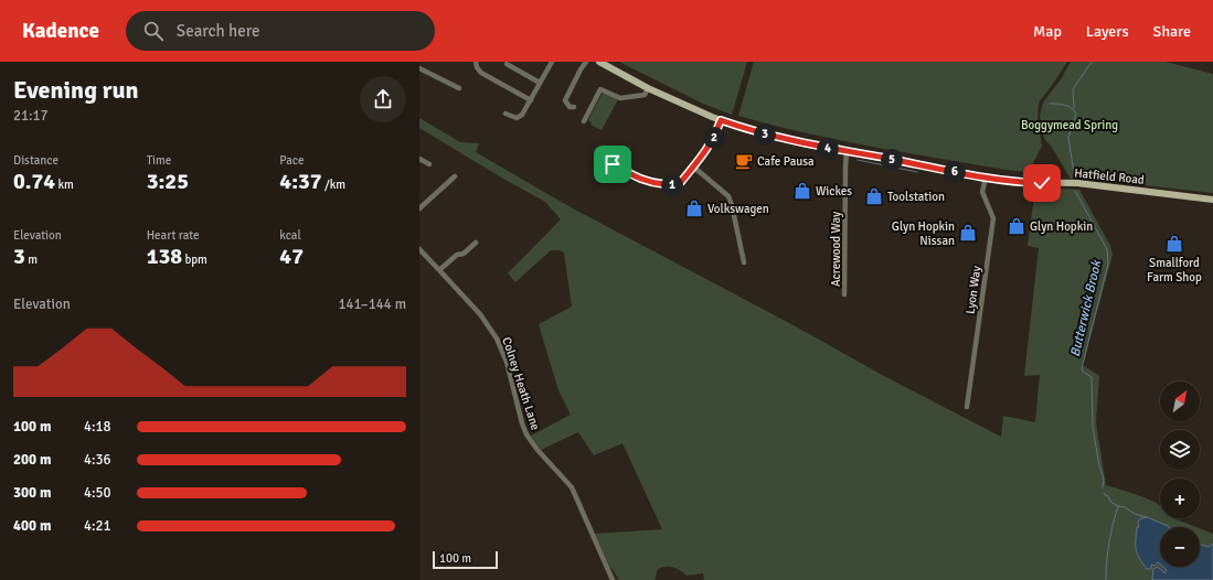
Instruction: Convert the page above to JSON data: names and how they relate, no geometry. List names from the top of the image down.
{
  "streets": {
    "main road": ["Hatfield Road"],
    "street": ["Acrewood Way", "Lyon Way", "Colney Heath Lane"]
  },
  "crossings": [
    ["Hatfield Road", "Acrewood Way"],
    ["Hatfield Road", "Lyon Way"]
  ],
  "water": ["Butterwick Brook"],
  "parks": ["Boggymead Spring"],
  "places": {
    "cafe": ["Cafe Pausa"],
    "shop": [
      "Wickes",
      "Toolstation",
      "Volkswagen",
      "Glyn Hopkin",
      "Glyn Hopkin Nissan",
      "Smallford Farm Shop"
    ]
  },
  "scale_bar": "100 m",
  "north": "top right",
  "page": {
    "header": "Kadence",
    "search": "Search here",
    "nav": ["Map", "Layers", "Share"],
    "heading": ["Evening run", "21:17"],
    "pins": [
      "3",
      "2",
      "4",
      "5",
      "6",
      "1"
    ],
    "stats": [
      ["Distance", "0.74 km"],
      ["Time", "3:25"],
      ["Pace", "4:37 /km"],
      ["Elevation", "3 m"],
      ["Heart rate", "138 bpm"],
      ["kcal", "47"]
    ],
    "chart": ["Elevation", "141–144 m"],
    "map_buttons": ["+", "−"],
    "list": [
      {
        "name": "100 m",
        "note": "4:18"
      },
      {
        "name": "200 m",
        "note": "4:36"
      },
      {
        "name": "300 m",
        "note": "4:50"
      },
      {
        "name": "400 m",
        "note": "4:21"
      }
    ],
    "scale": "100 m"
  }
}
